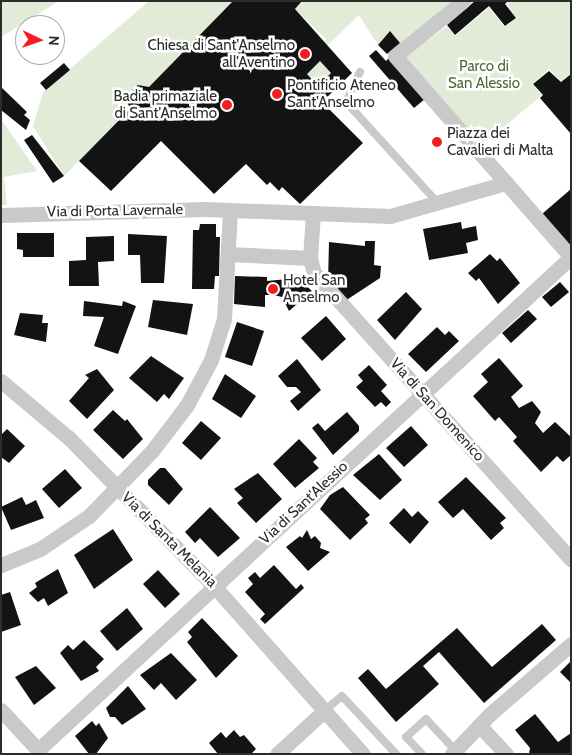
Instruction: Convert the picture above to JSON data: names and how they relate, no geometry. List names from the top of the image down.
{
  "streets": {
    "street": [
      "Via di Porta Lavernale",
      "Via di San Domenico",
      "Via di Sant'Alessio",
      "Via di Santa Melania"
    ]
  },
  "crossings": [
    ["Via di San Domenico", "Via di Sant'Alessio"],
    ["Via di Sant'Alessio", "Via di Santa Melania"]
  ],
  "parks": ["Parco di San Alessio"],
  "places": [
    "Chiesa di Sant'Anselmo all'Aventino",
    "Pontificio Ateneo Sant'Anselmo",
    "Badia primaziale di Sant'Anselmo",
    "Piazza dei Cavalieri di Malta",
    "Hotel San Anselmo"
  ],
  "north": "right"
}
